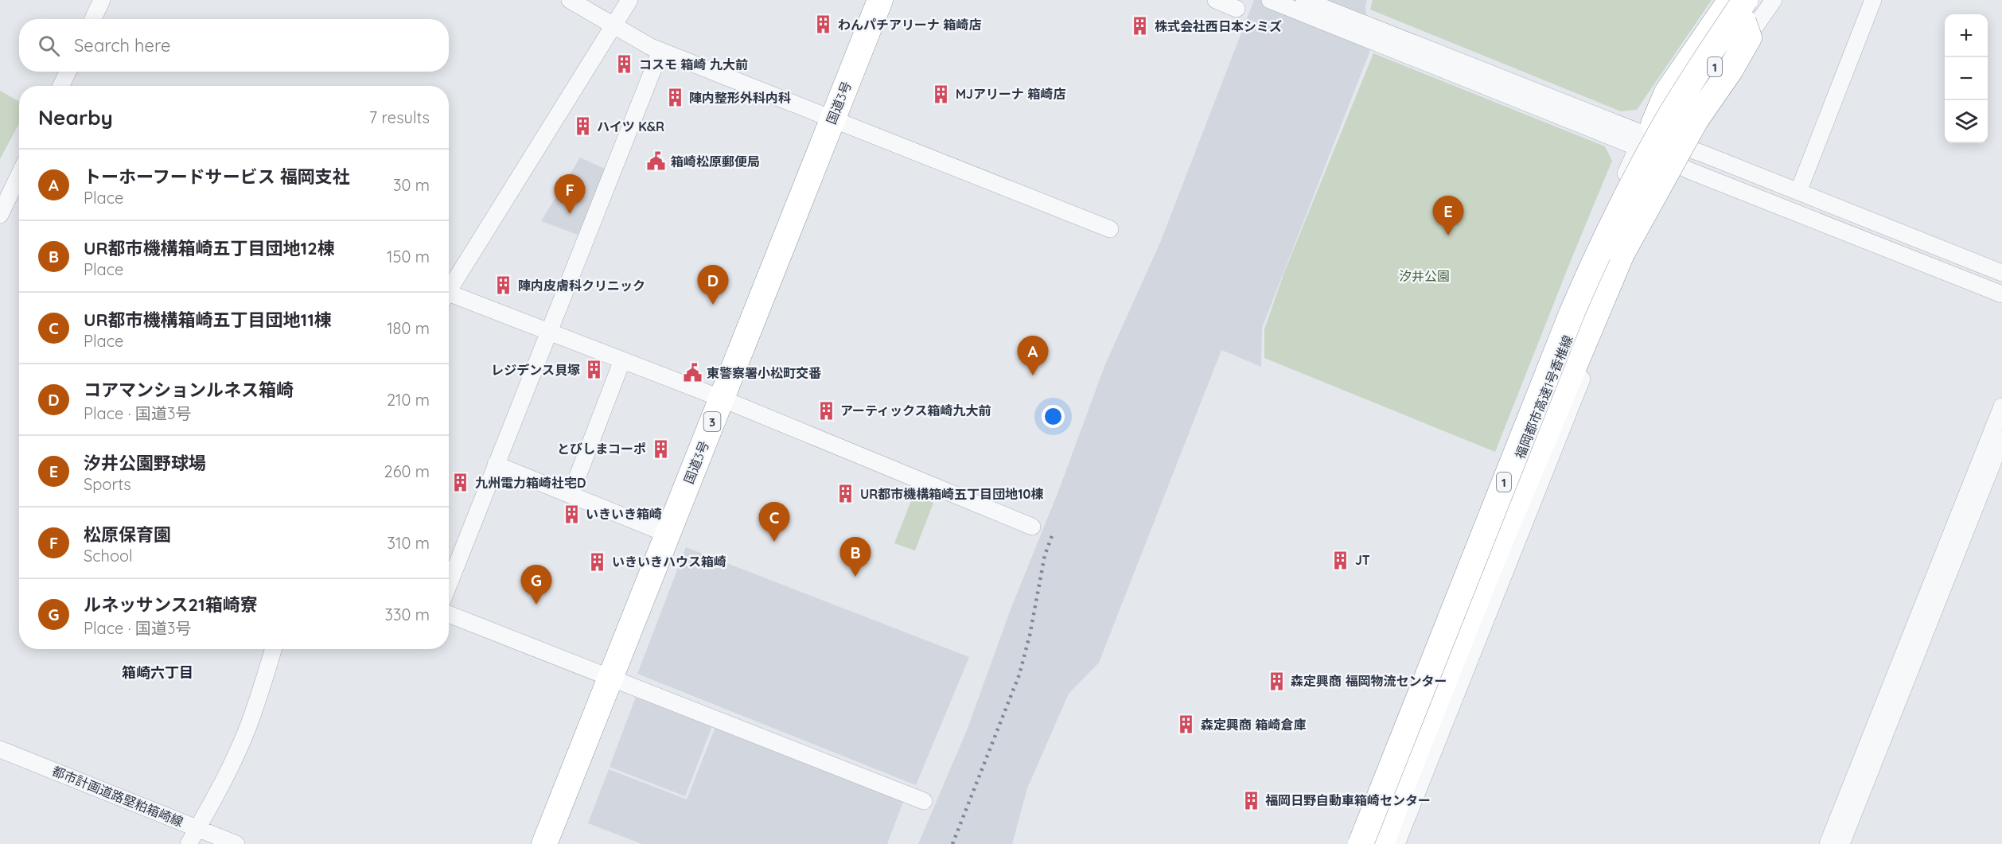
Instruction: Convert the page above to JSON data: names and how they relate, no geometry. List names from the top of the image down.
{
  "streets": {
    "highway": [
      "1",
      "国道3号",
      "福岡都市高速1号香椎線",
      "3"
    ],
    "street": ["都市計画道路堅粕箱崎線"]
  },
  "districts": ["箱崎六丁目"],
  "parks": ["汐井公園"],
  "places": {
    "building": [
      "わんパチアリーナ 箱崎店",
      "株式会社西日本シミズ",
      "コスモ 箱崎 九大前",
      "MJアリーナ 箱崎店",
      "陣内整形外科内科",
      "ハイツ K&R",
      "陣内皮膚科クリニック",
      "レジデンス貝塚",
      "アーティックス箱崎九大前",
      "とびしまコーポ",
      "九州電力箱崎社宅D",
      "UR都市機構箱崎五丁目団地10棟",
      "いきいき箱崎",
      "JT",
      "いきいきハウス箱崎",
      "森定興商 福岡物流センター",
      "森定興商 箱崎倉庫",
      "福岡日野自動車箱崎センター"
    ],
    "public building": ["箱崎松原郵便局", "東警察署小松町交番"]
  },
  "page": {
    "map_buttons": ["+", "−"],
    "search": "Search here",
    "heading": ["Nearby", "7 results"],
    "list": [
      {
        "mark": "A",
        "name": "トーホーフードサービス 福岡支社",
        "note": "Place",
        "value": "30 m"
      },
      {
        "mark": "B",
        "name": "UR都市機構箱崎五丁目団地12棟",
        "note": "Place",
        "value": "150 m"
      },
      {
        "mark": "C",
        "name": "UR都市機構箱崎五丁目団地11棟",
        "note": "Place",
        "value": "180 m"
      },
      {
        "mark": "D",
        "name": "コアマンションルネス箱崎",
        "note": "Place · 国道3号",
        "value": "210 m"
      },
      {
        "mark": "E",
        "name": "汐井公園野球場",
        "note": "Sports",
        "value": "260 m"
      },
      {
        "mark": "F",
        "name": "松原保育園",
        "note": "School",
        "value": "310 m"
      },
      {
        "mark": "G",
        "name": "ルネッサンス21箱崎寮",
        "note": "Place · 国道3号",
        "value": "330 m"
      }
    ],
    "pins": [
      "F",
      "E",
      "D",
      "A",
      "C",
      "B",
      "G"
    ]
  }
}
